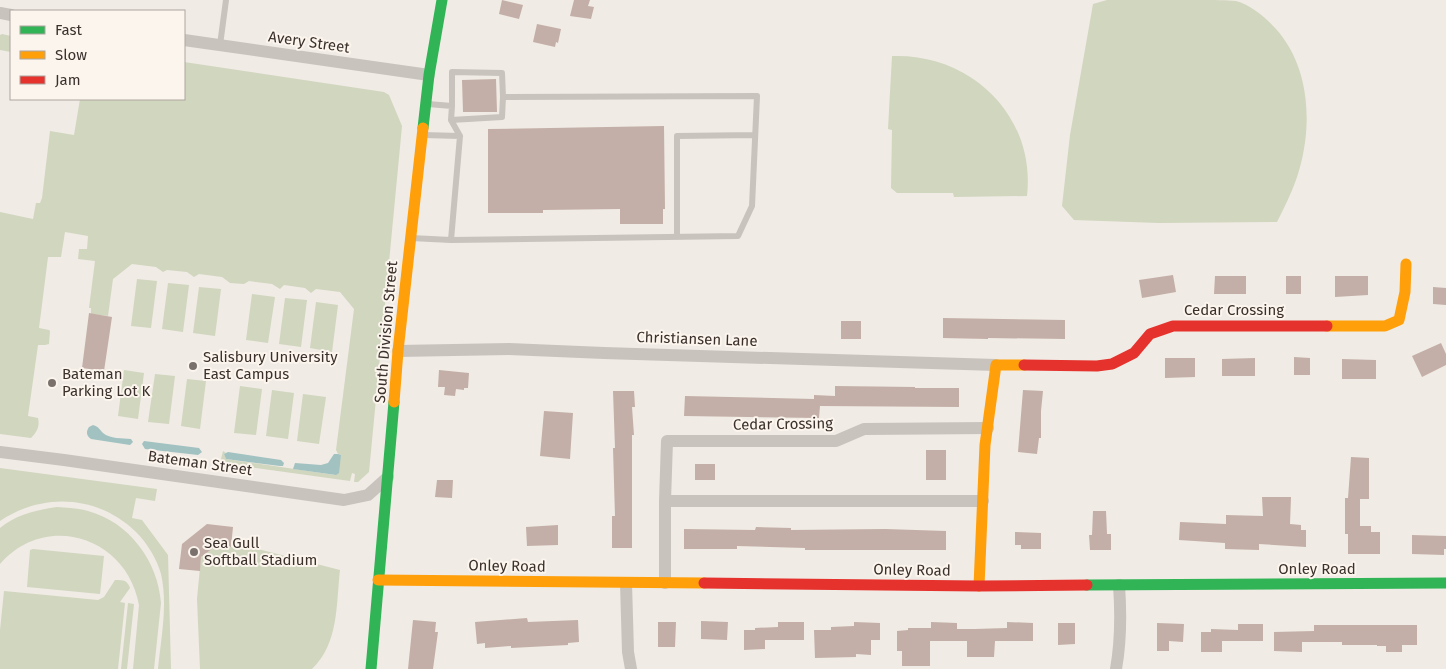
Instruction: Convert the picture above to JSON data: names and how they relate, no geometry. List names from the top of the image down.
{
  "streets": {
    "street": [
      "Avery Street",
      "Cedar Crossing",
      "South Division Street",
      "Christiansen Lane",
      "Bateman Street",
      "Onley Road"
    ]
  },
  "crossings": [
    ["Avery Street", "South Division Street"],
    ["Cedar Crossing", "Christiansen Lane"],
    ["Cedar Crossing", "Onley Road"],
    ["South Division Street", "Christiansen Lane"],
    ["South Division Street", "Bateman Street"],
    ["South Division Street", "Onley Road"]
  ],
  "places": ["Salisbury University East Campus", "Bateman Parking Lot K", "Sea Gull Softball Stadium"],
  "legend": ["Fast", "Slow", "Jam"]
}
